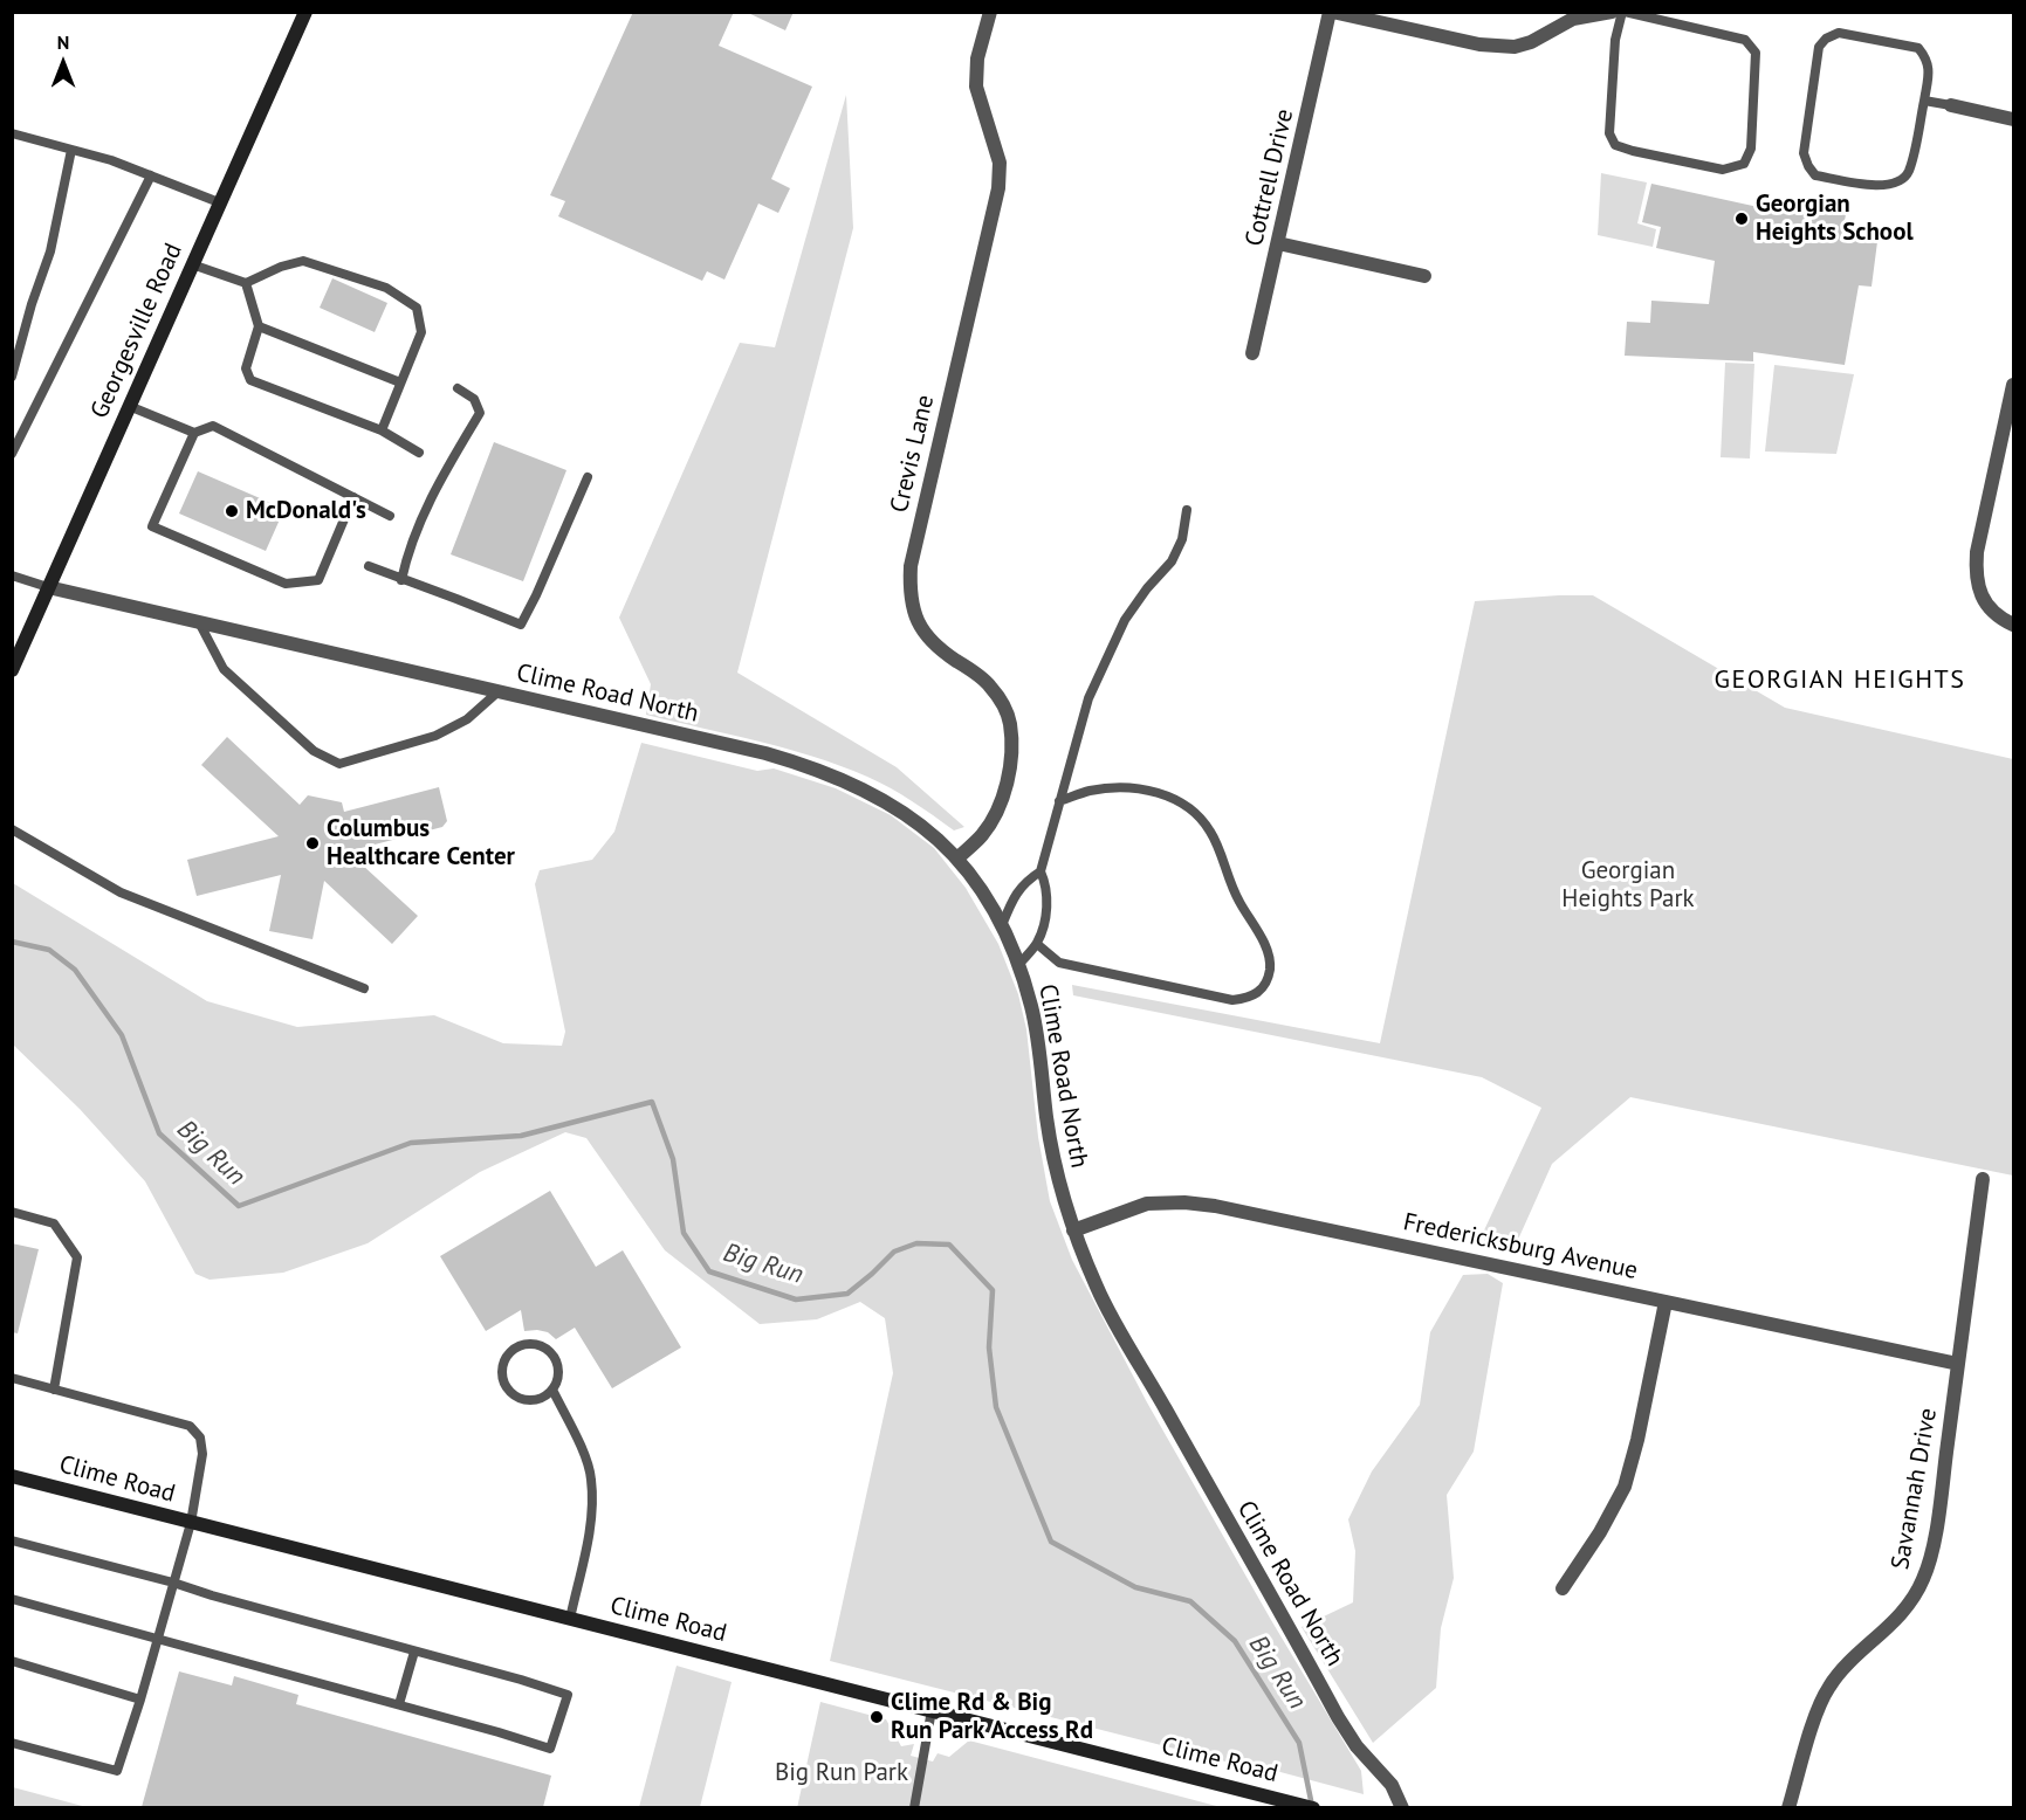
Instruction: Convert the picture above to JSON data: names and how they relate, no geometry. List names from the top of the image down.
{
  "streets": {
    "main road": ["Georgesville Road", "Clime Road"],
    "street": [
      "Cottrell Drive",
      "Crevis Lane",
      "Clime Road North",
      "Fredericksburg Avenue",
      "Savannah Drive"
    ]
  },
  "crossings": [
    ["Georgesville Road", "Clime Road North"],
    ["Crevis Lane", "Clime Road North"],
    ["Clime Road North", "Fredericksburg Avenue"],
    ["Fredericksburg Avenue", "Savannah Drive"]
  ],
  "districts": ["GEORGIAN HEIGHTS"],
  "water": ["Big Run"],
  "parks": ["Georgian Heights Park", "Big Run Park"],
  "places": [
    "Georgian Heights School",
    "McDonald's",
    "Columbus Healthcare Center",
    "Clime Rd & Big Run Park Access Rd"
  ],
  "north": "top"
}
